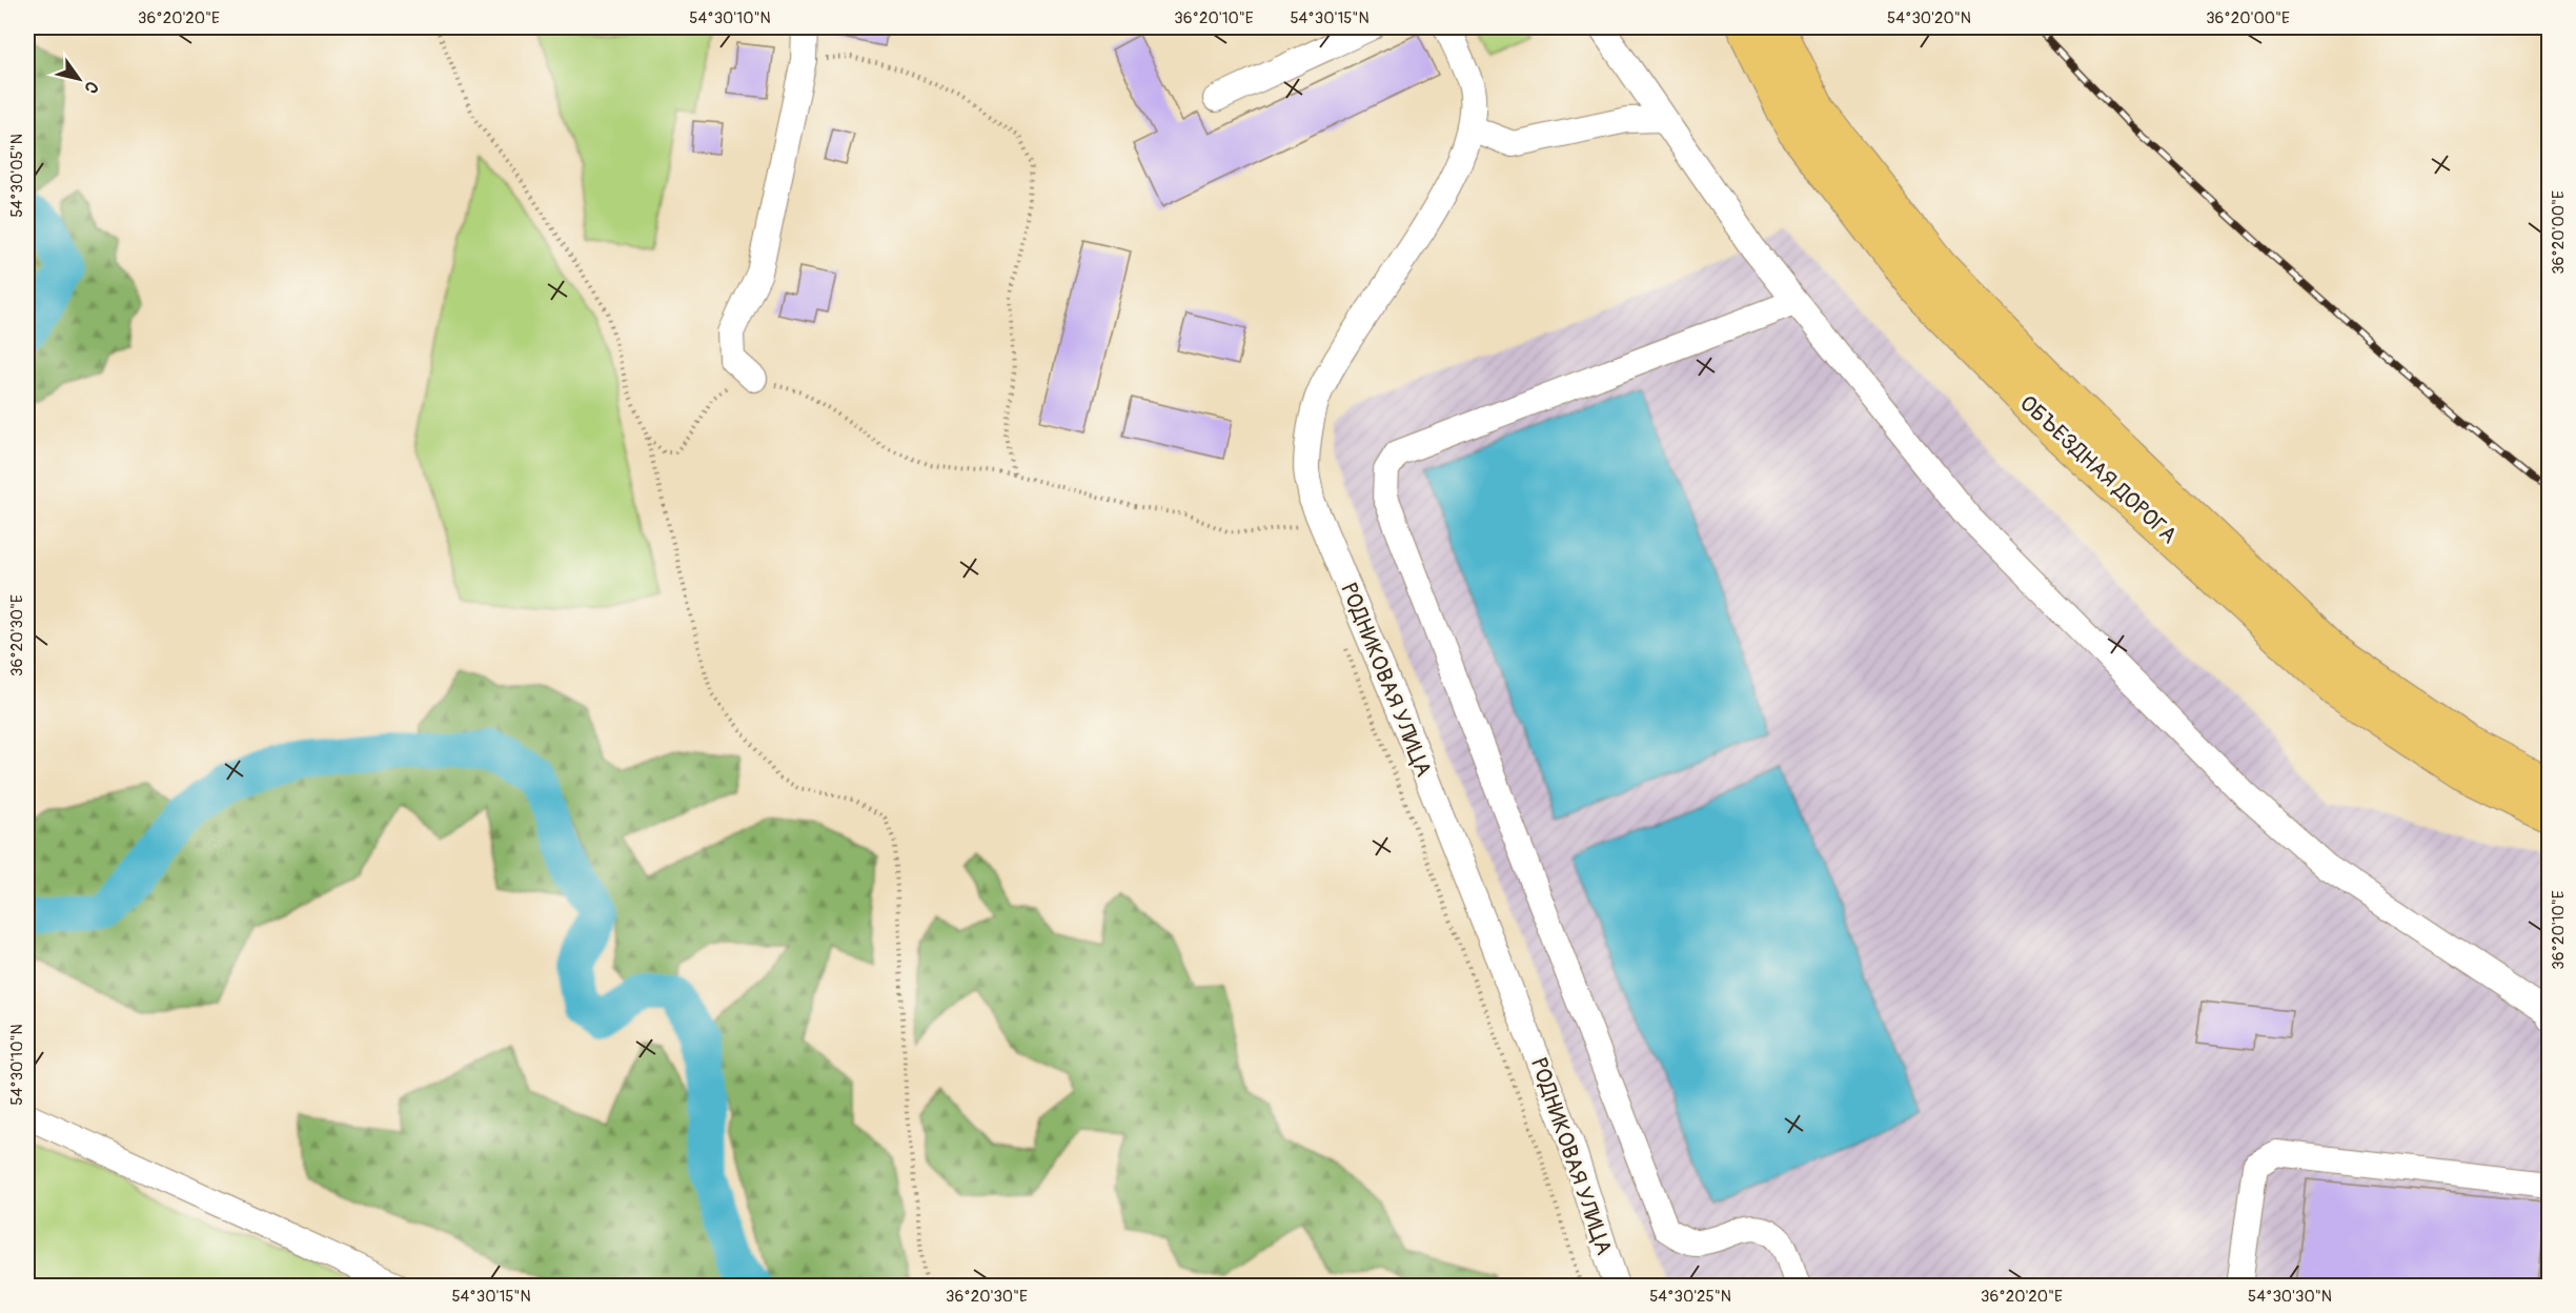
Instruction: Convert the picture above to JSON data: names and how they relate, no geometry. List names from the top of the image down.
{
  "streets": {
    "highway": ["ОБЪЕЗДНАЯ ДОРОГА"],
    "street": ["РОДНИКОВАЯ УЛИЦА"]
  },
  "north": "bottom right",
  "coordinates": [
    "36°20'20\"E",
    "54°30'10\"N",
    "36°20'10\"E",
    "54°30'15\"N",
    "54°30'20\"N",
    "36°20'00\"E",
    "54°30'05\"N",
    "36°20'30\"E",
    "54°30'25\"N",
    "54°30'30\"N"
  ]
}
